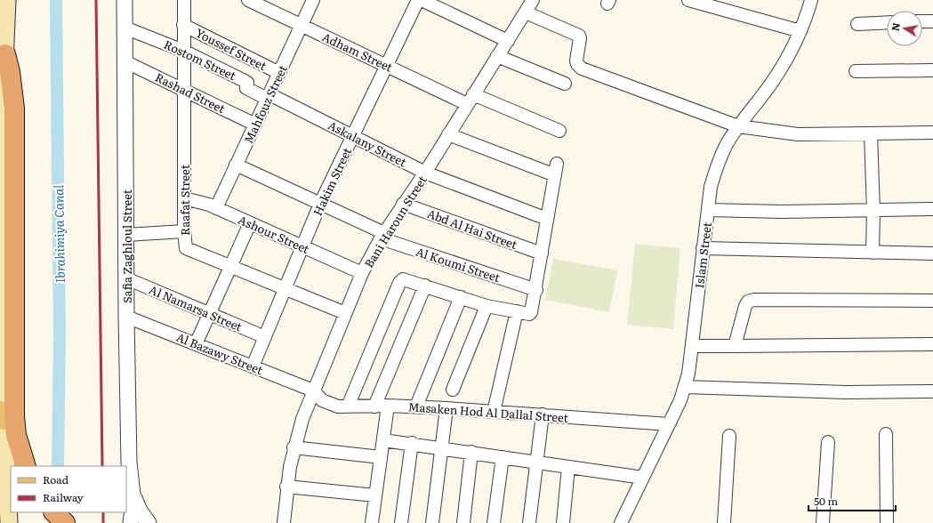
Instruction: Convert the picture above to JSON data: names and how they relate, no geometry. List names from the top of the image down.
{
  "streets": {
    "street": [
      "Youssef Street",
      "Adham Street",
      "Rostom Street",
      "Rashad Street",
      "Mahfouz Street",
      "Askalany Street",
      "Hakim Street",
      "Raafat Street",
      "Bani Haroun Street",
      "Abd Al Hai Street",
      "Ashour Street",
      "Safia Zaghloul Street",
      "Islam Street",
      "Al Koumi Street",
      "Al Namarsa Street",
      "Al Bazawy Street",
      "Masaken Hod Al Dallal Street"
    ]
  },
  "crossings": [
    ["Youssef Street", "Mahfouz Street"],
    ["Youssef Street", "Raafat Street"],
    ["Adham Street", "Mahfouz Street"],
    ["Adham Street", "Hakim Street"],
    ["Adham Street", "Bani Haroun Street"],
    ["Rostom Street", "Mahfouz Street"],
    ["Rostom Street", "Askalany Street"],
    ["Rostom Street", "Raafat Street"],
    ["Rostom Street", "Safia Zaghloul Street"],
    ["Rashad Street", "Mahfouz Street"],
    ["Rashad Street", "Raafat Street"],
    ["Rashad Street", "Safia Zaghloul Street"],
    ["Mahfouz Street", "Askalany Street"],
    ["Mahfouz Street", "Ashour Street"],
    ["Mahfouz Street", "Al Koumi Street"],
    ["Askalany Street", "Hakim Street"],
    ["Askalany Street", "Bani Haroun Street"],
    ["Hakim Street", "Raafat Street"],
    ["Hakim Street", "Ashour Street"],
    ["Hakim Street", "Al Koumi Street"],
    ["Hakim Street", "Al Namarsa Street"],
    ["Hakim Street", "Al Bazawy Street"],
    ["Raafat Street", "Bani Haroun Street"],
    ["Raafat Street", "Ashour Street"],
    ["Bani Haroun Street", "Abd Al Hai Street"],
    ["Bani Haroun Street", "Ashour Street"],
    ["Bani Haroun Street", "Al Koumi Street"],
    ["Bani Haroun Street", "Al Bazawy Street"],
    ["Bani Haroun Street", "Masaken Hod Al Dallal Street"],
    ["Safia Zaghloul Street", "Al Namarsa Street"],
    ["Safia Zaghloul Street", "Al Bazawy Street"],
    ["Islam Street", "Masaken Hod Al Dallal Street"],
    ["Al Bazawy Street", "Masaken Hod Al Dallal Street"]
  ],
  "water": ["Ibrahimiya Canal"],
  "legend": ["Road", "Railway"],
  "scale_bar": "50 m",
  "north": "left"
}
